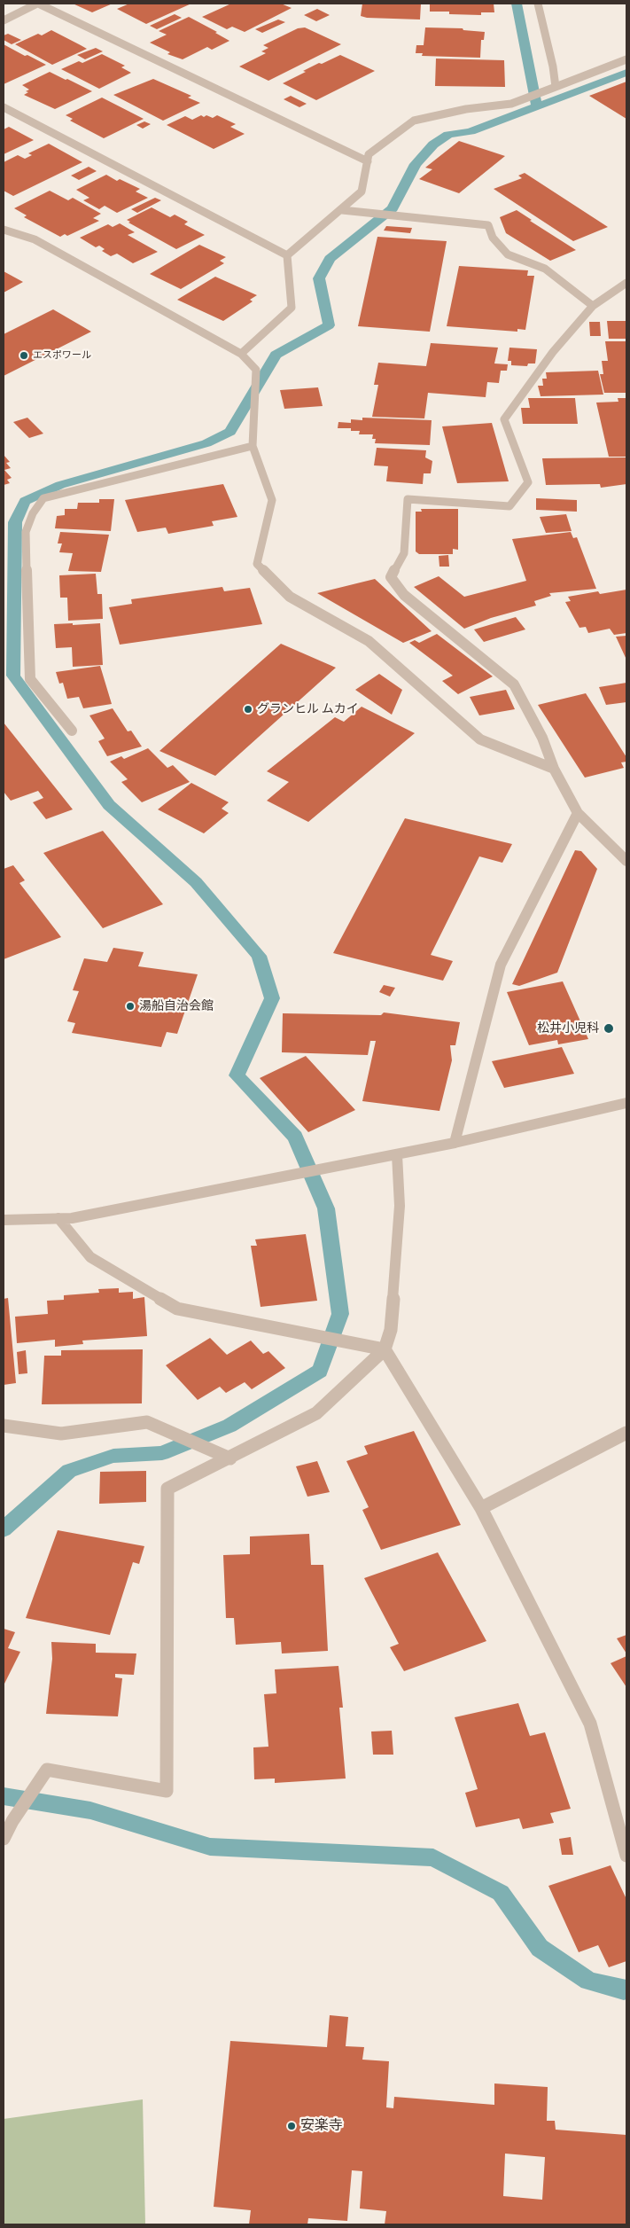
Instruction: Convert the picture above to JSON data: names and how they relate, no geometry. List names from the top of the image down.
{
  "places": [
    "エスポワール",
    "グランヒル ムカイ",
    "湯船自治会館",
    "松井小児科",
    "安楽寺"
  ]
}
